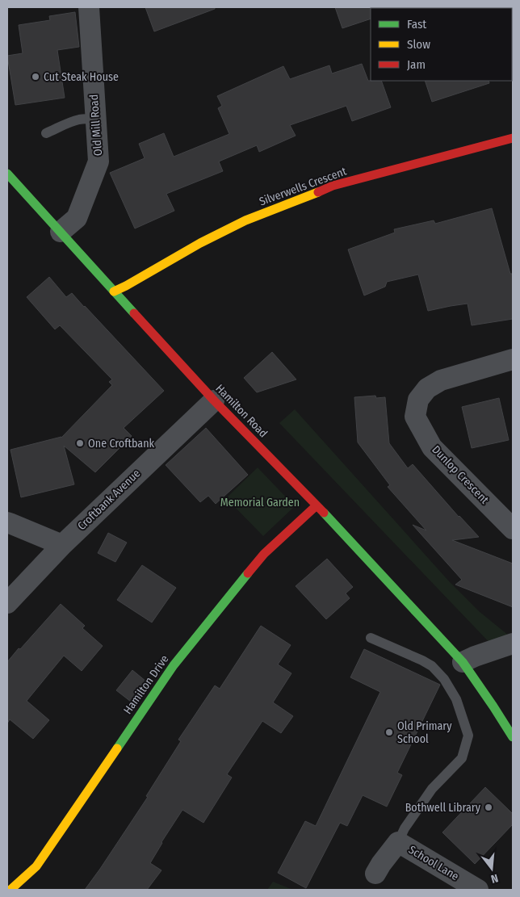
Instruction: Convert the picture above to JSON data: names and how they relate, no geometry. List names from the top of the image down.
{
  "streets": {
    "street": [
      "Old Mill Road",
      "Silverwells Crescent",
      "Hamilton Road",
      "Dunlop Crescent",
      "Croftbank Avenue",
      "Hamilton Drive",
      "School Lane"
    ]
  },
  "crossings": [
    ["Old Mill Road", "Hamilton Road"],
    ["Silverwells Crescent", "Hamilton Road"],
    ["Hamilton Road", "Croftbank Avenue"],
    ["Hamilton Road", "Hamilton Drive"]
  ],
  "parks": ["Memorial Garden"],
  "places": [
    "Cut Steak House",
    "One Croftbank",
    "Old Primary School",
    "Bothwell Library"
  ],
  "legend": ["Fast", "Slow", "Jam"],
  "north": "bottom"
}
